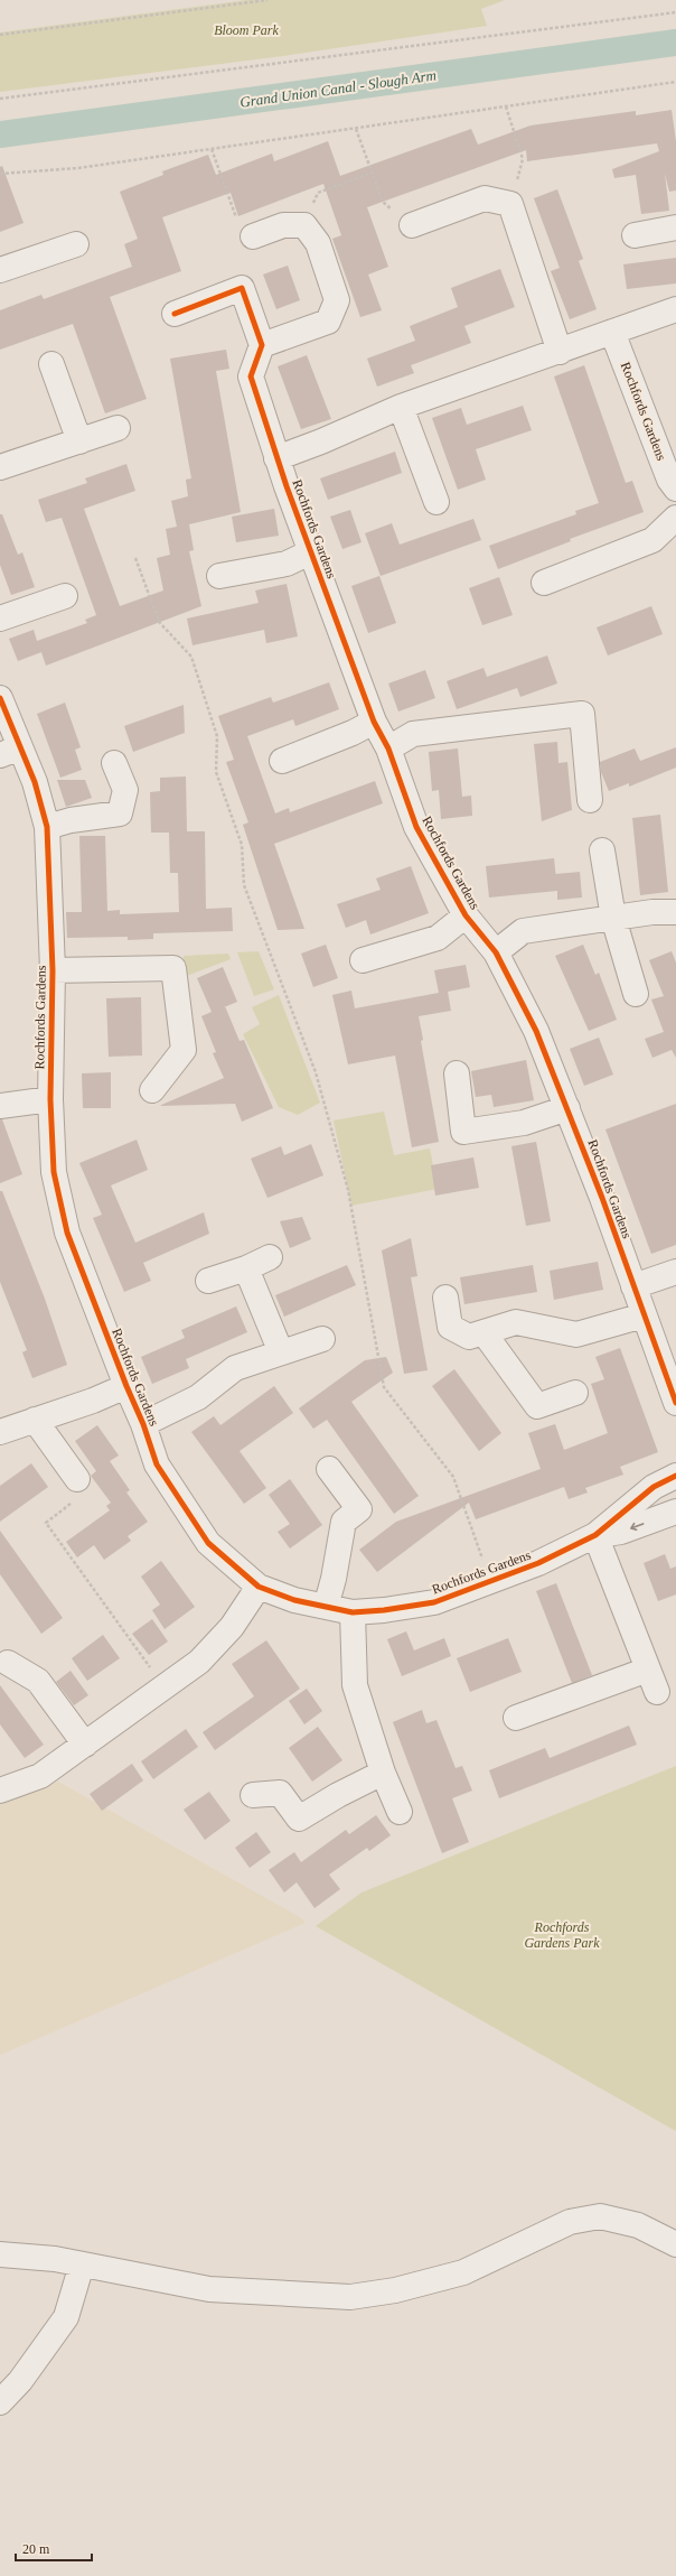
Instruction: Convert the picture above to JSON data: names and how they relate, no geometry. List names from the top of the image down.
{
  "streets": {
    "street": ["Rochfords Gardens"]
  },
  "water": ["Grand Union Canal - Slough Arm"],
  "parks": ["Bloom Park", "Rochfords Gardens Park"],
  "scale_bar": "20 m"
}
